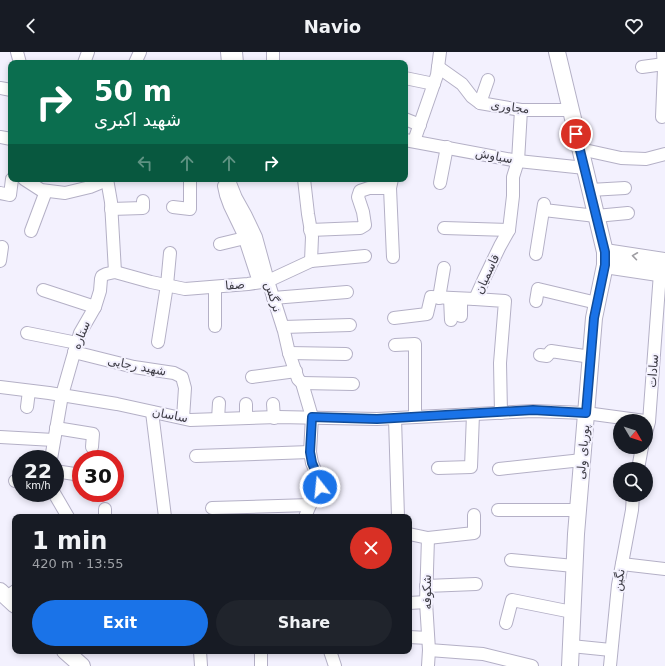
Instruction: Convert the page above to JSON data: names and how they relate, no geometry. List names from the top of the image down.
{
  "streets": {
    "main road": ["پوریای ولی"],
    "street": [
      "مجاوری",
      "سیاوش",
      "قاسمیان",
      "صفا",
      "نرگس",
      "ستاره",
      "شهید رجایی",
      "سادات",
      "ساسان",
      "نگین",
      "شکوفه"
    ]
  },
  "crossings": [
    ["مجاوری", "قاسمیان"],
    ["مجاوری", "پوریای ولی"],
    ["سیاوش", "قاسمیان"],
    ["سیاوش", "پوریای ولی"],
    ["قاسمیان", "ساسان"],
    ["صفا", "نرگس"],
    ["صفا", "ستاره"],
    ["نرگس", "ساسان"],
    ["ستاره", "شهید رجایی"],
    ["ستاره", "ساسان"],
    ["شهید رجایی", "ساسان"],
    ["ساسان", "پوریای ولی"]
  ],
  "north": "bottom right",
  "page": {
    "header": "Navio",
    "turn": ["50 m", "شهید اکبری"],
    "speed": "22 km/h",
    "limit": "30",
    "heading": ["1 min", "420 m · 13:55"],
    "buttons": ["Exit", "Share"]
  }
}
